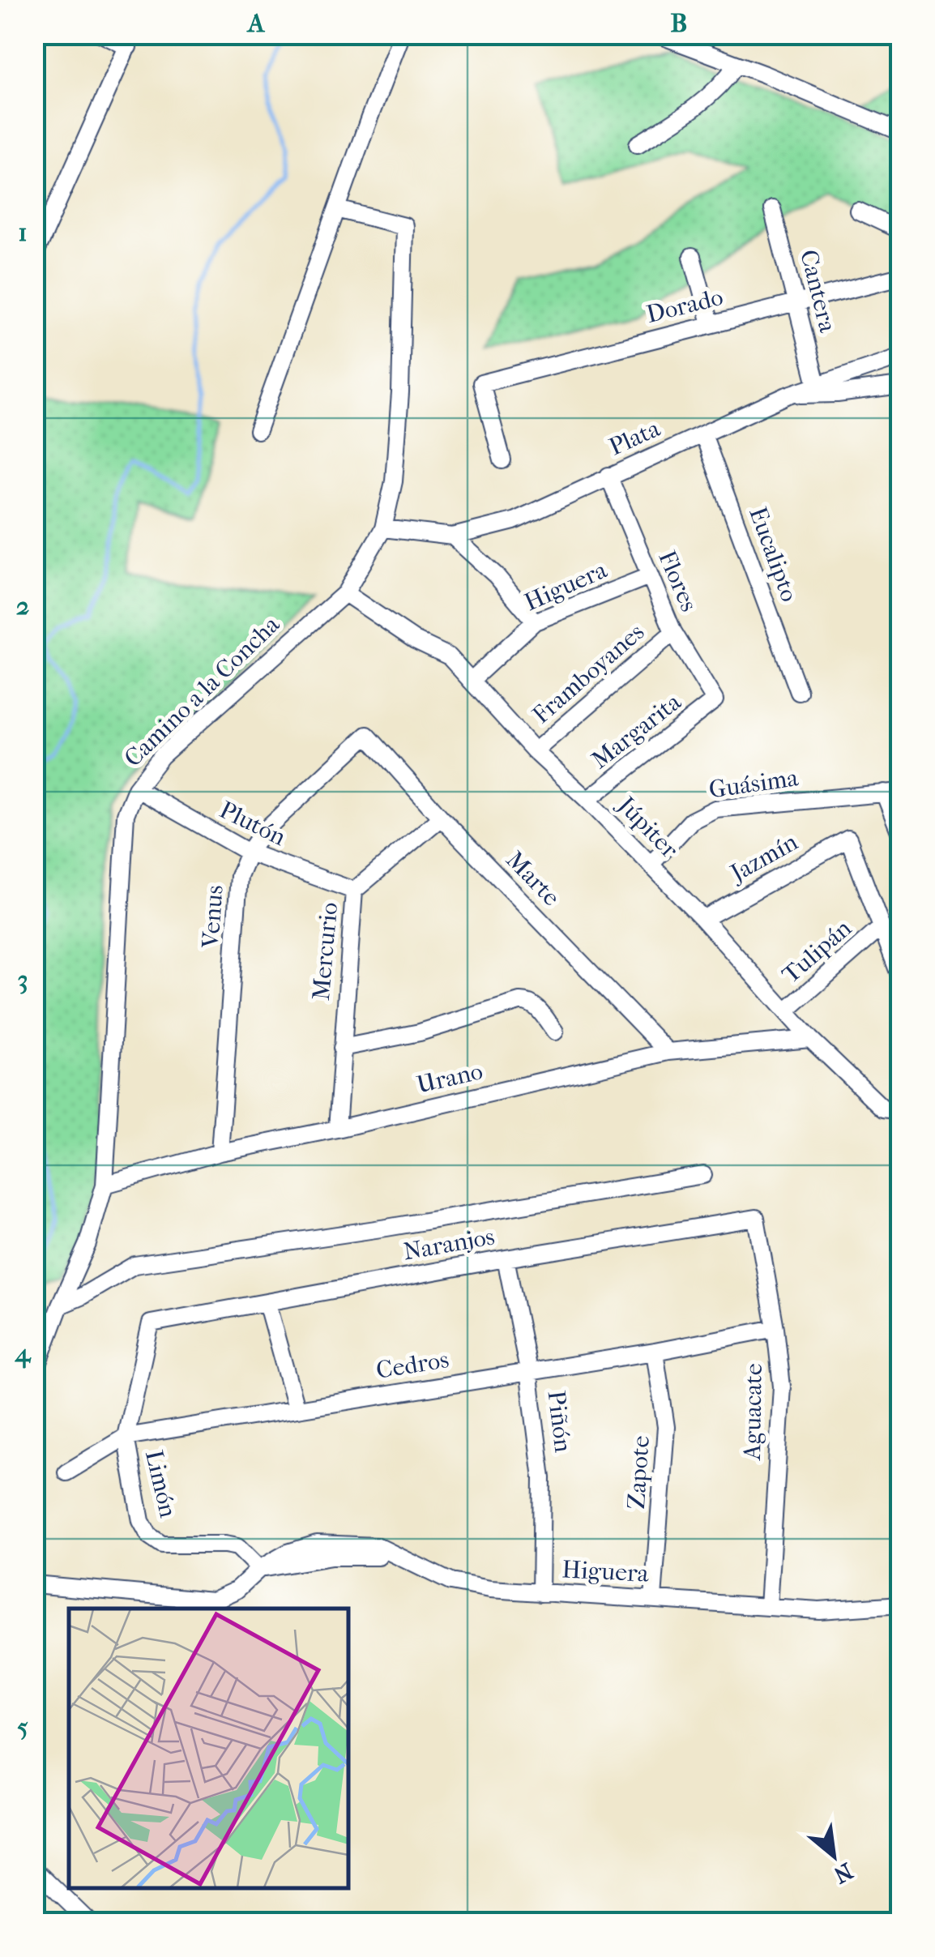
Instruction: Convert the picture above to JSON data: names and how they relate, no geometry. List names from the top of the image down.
{
  "streets": {
    "street": [
      "Cantera",
      "Dorado",
      "Plata",
      "Eucalipto",
      "Flores",
      "Higuera",
      "Framboyanes",
      "Camino a la Concha",
      "Margarita",
      "Guásima",
      "Plutón",
      "Júpiter",
      "Jazmín",
      "Marte",
      "Venus",
      "Mercurio",
      "Tulipán",
      "Urano",
      "Naranjos",
      "Cedros",
      "Aguacate",
      "Piñón",
      "Zapote",
      "Limón"
    ]
  },
  "crossings": [
    ["Cantera", "Dorado"],
    ["Cantera", "Plata"],
    ["Plata", "Eucalipto"],
    ["Plata", "Flores"],
    ["Plata", "Camino a la Concha"],
    ["Flores", "Higuera"],
    ["Flores", "Framboyanes"],
    ["Flores", "Margarita"],
    ["Higuera", "Júpiter"],
    ["Higuera", "Aguacate"],
    ["Higuera", "Piñón"],
    ["Higuera", "Zapote"],
    ["Higuera", "Limón"],
    ["Framboyanes", "Júpiter"],
    ["Camino a la Concha", "Plutón"],
    ["Camino a la Concha", "Júpiter"],
    ["Camino a la Concha", "Urano"],
    ["Margarita", "Júpiter"],
    ["Guásima", "Júpiter"],
    ["Plutón", "Venus"],
    ["Plutón", "Mercurio"],
    ["Júpiter", "Jazmín"],
    ["Júpiter", "Tulipán"],
    ["Júpiter", "Urano"],
    ["Jazmín", "Tulipán"],
    ["Marte", "Venus"],
    ["Marte", "Mercurio"],
    ["Marte", "Urano"],
    ["Venus", "Urano"],
    ["Mercurio", "Urano"],
    ["Naranjos", "Aguacate"],
    ["Naranjos", "Piñón"],
    ["Naranjos", "Limón"],
    ["Cedros", "Aguacate"],
    ["Cedros", "Piñón"],
    ["Cedros", "Zapote"],
    ["Cedros", "Limón"]
  ],
  "north": "bottom right",
  "grid": {
    "columns": ["A", "B"],
    "rows": [
      "1",
      "2",
      "3",
      "4",
      "5"
    ]
  }
}
